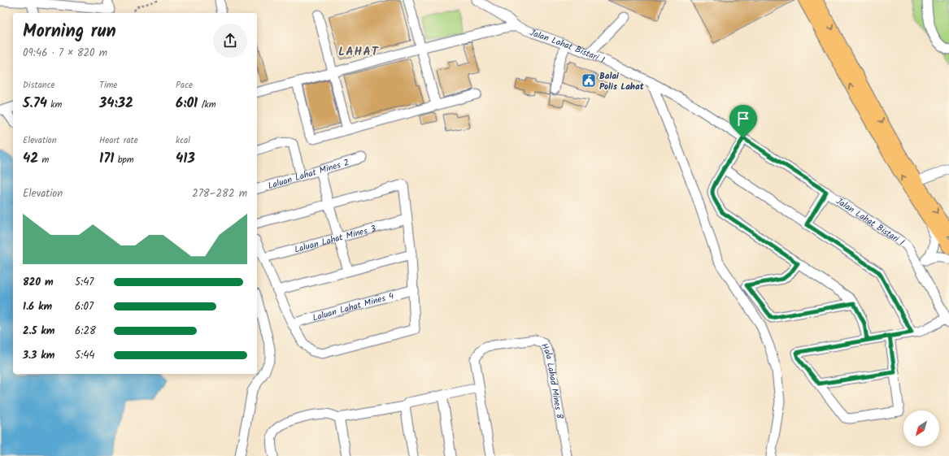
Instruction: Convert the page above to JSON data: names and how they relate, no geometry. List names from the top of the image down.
{
  "streets": {
    "street": [
      "Jalan Lahat Bistari 1",
      "Laluan Lahat Mines 2",
      "Laluan Lahat Mines 3",
      "Laluan Lahat Mines 4",
      "Hala Lahad Mines 8"
    ]
  },
  "districts": ["LAHAT"],
  "places": {
    "public building": ["Balai Polis Lahat"]
  },
  "north": "bottom left",
  "page": {
    "heading": ["Morning run", "09:46 · 7 × 820 m"],
    "stats": [
      ["Distance", "5.74 km"],
      ["Time", "34:32"],
      ["Pace", "6:01 /km"],
      ["Elevation", "42 m"],
      ["Heart rate", "171 bpm"],
      ["kcal", "413"]
    ],
    "chart": ["Elevation", "278–282 m"],
    "list": [
      {
        "name": "820 m",
        "note": "5:47"
      },
      {
        "name": "1.6 km",
        "note": "6:07"
      },
      {
        "name": "2.5 km",
        "note": "6:28"
      },
      {
        "name": "3.3 km",
        "note": "5:44"
      }
    ]
  }
}
